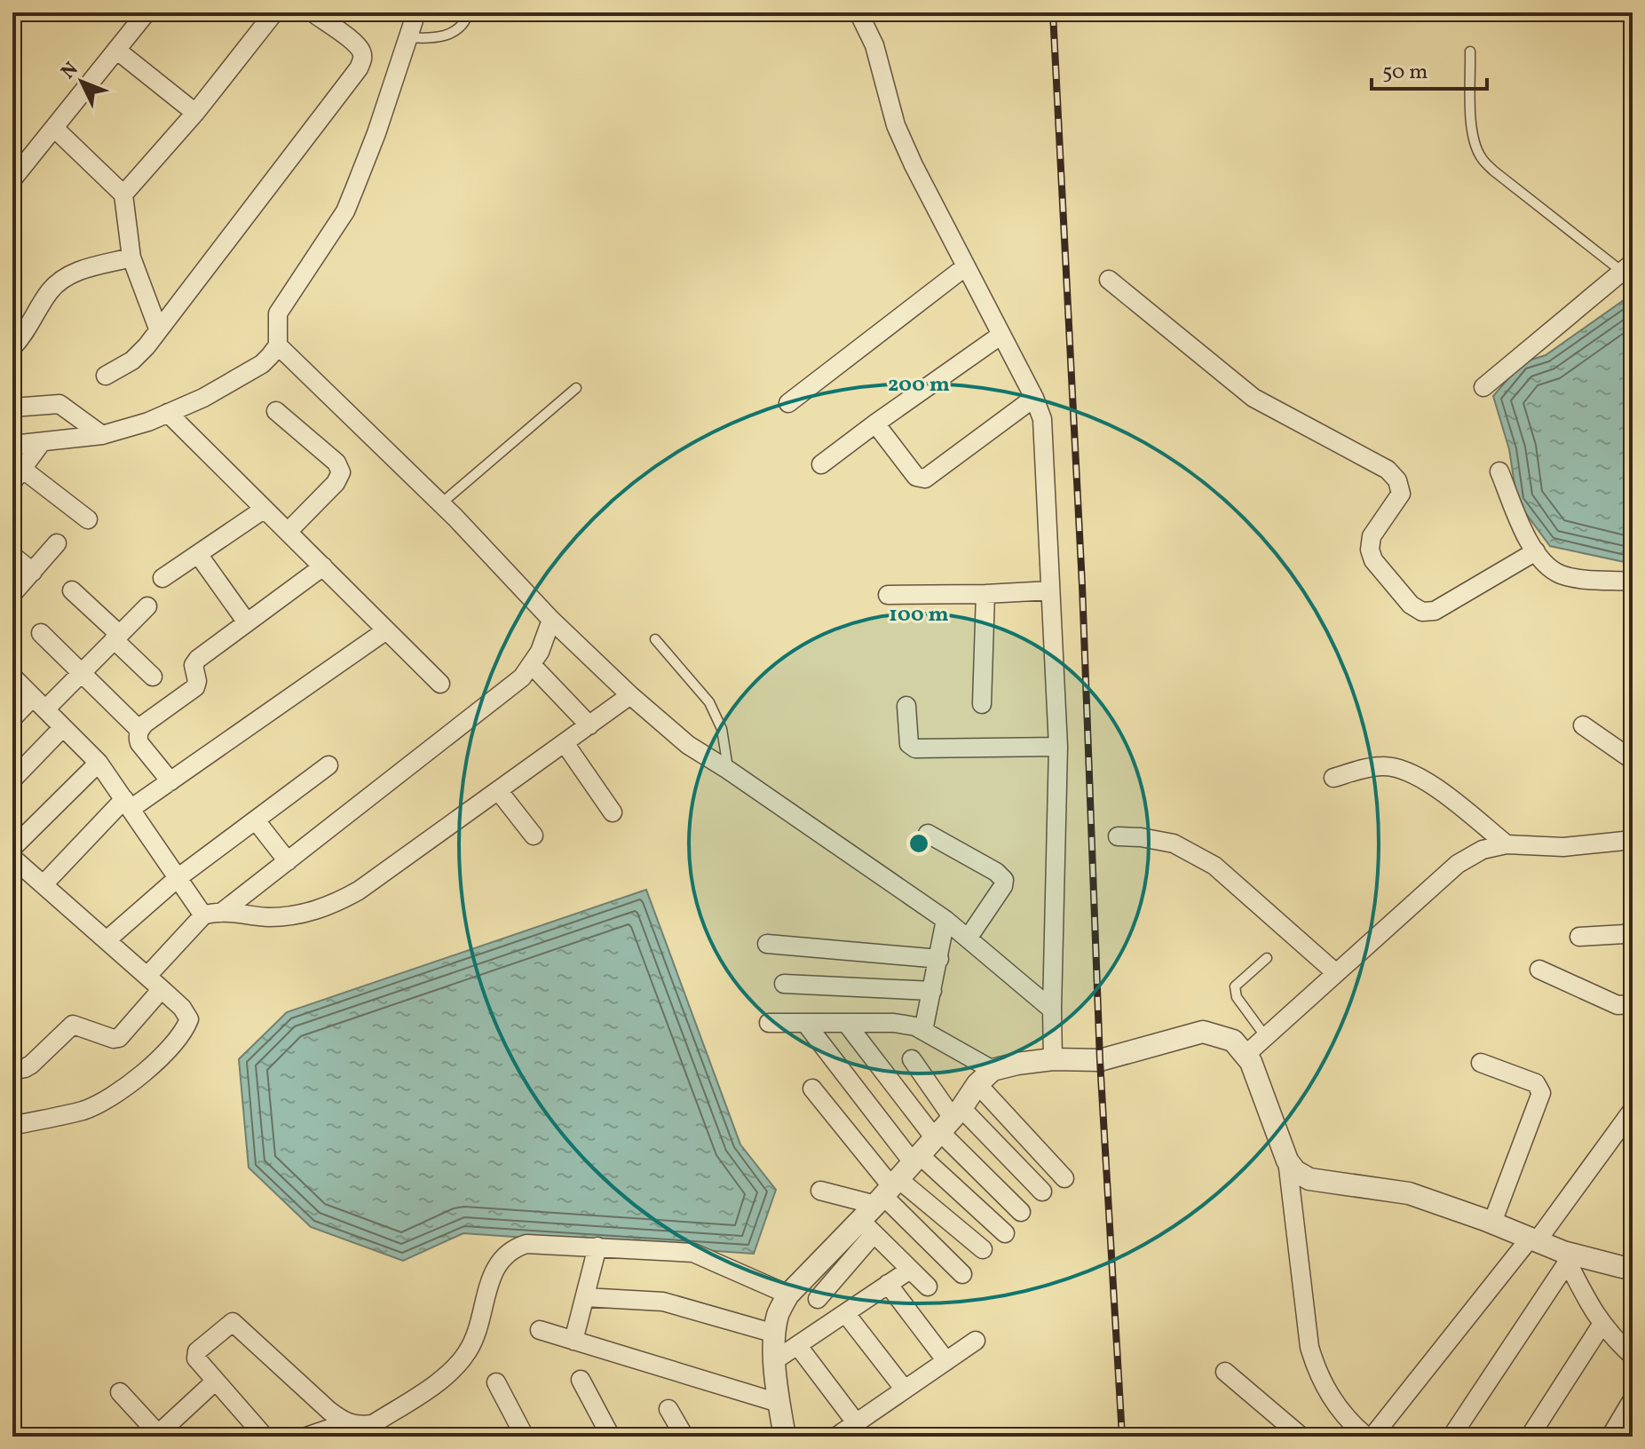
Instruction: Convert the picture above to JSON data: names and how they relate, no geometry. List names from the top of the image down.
{
  "scale_bar": "50 m",
  "north": "top left",
  "rings": ["200 m", "100 m"]
}
